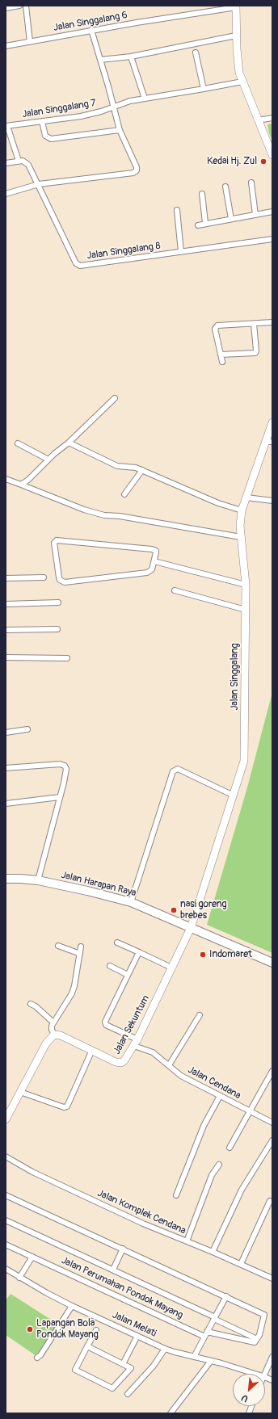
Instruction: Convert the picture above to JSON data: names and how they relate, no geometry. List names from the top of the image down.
{
  "streets": {
    "main road": ["Jalan Singgalang", "Jalan Harapan Raya", "Jalan Sekuntum"],
    "street": [
      "Jalan Singgalang 6",
      "Jalan Singgalang 7",
      "Jalan Singgalang 8",
      "Jalan Cendana",
      "Jalan Komplek Cendana",
      "Jalan Perumahan Pondok Mayang",
      "Jalan Melati"
    ]
  },
  "crossings": [
    ["Jalan Singgalang", "Jalan Harapan Raya"],
    ["Jalan Singgalang", "Jalan Sekuntum"],
    ["Jalan Harapan Raya", "Jalan Sekuntum"],
    ["Jalan Sekuntum", "Jalan Cendana"]
  ],
  "places": [
    "Kedai Hj. Zul",
    "nasi goreng brebes",
    "Indomaret",
    "Lapangan Bola Pondok Mayang"
  ],
  "north": "bottom left"
}
